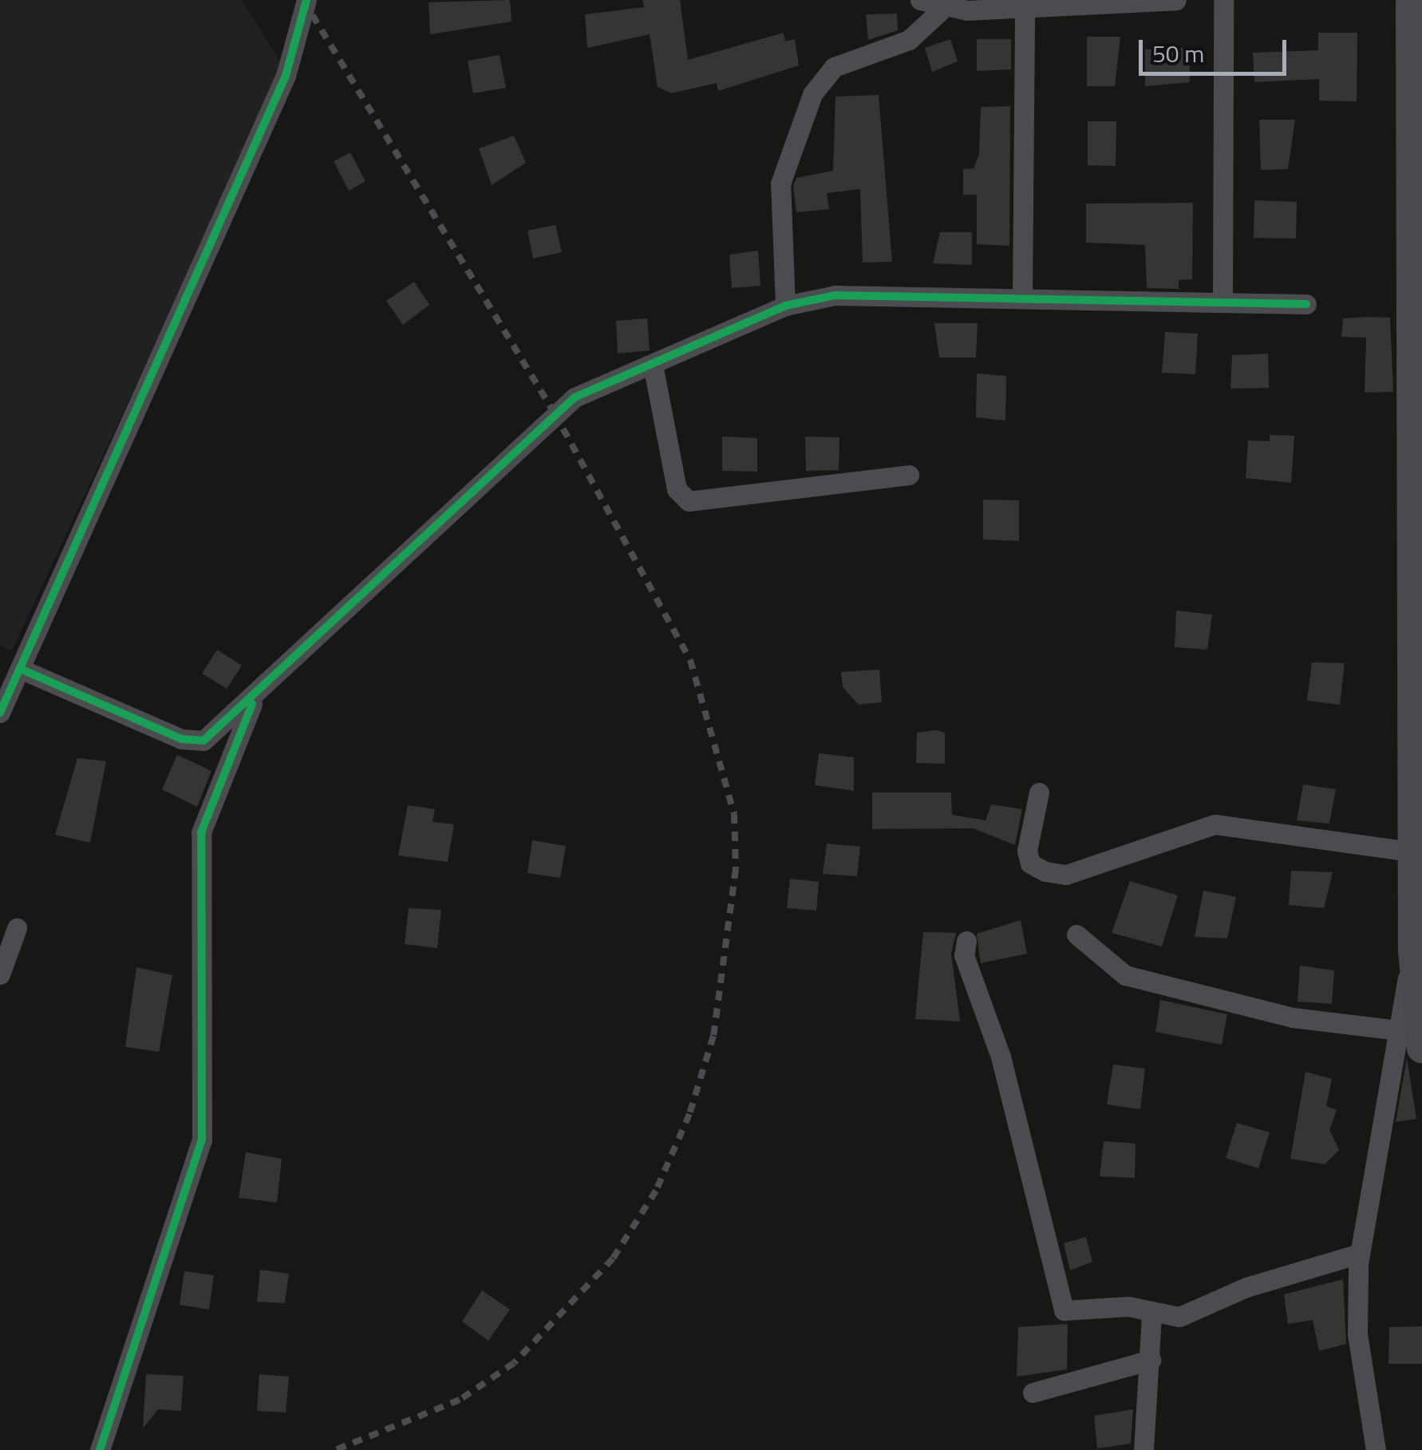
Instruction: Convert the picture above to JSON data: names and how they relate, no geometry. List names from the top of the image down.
{
  "scale_bar": "50 m"
}
